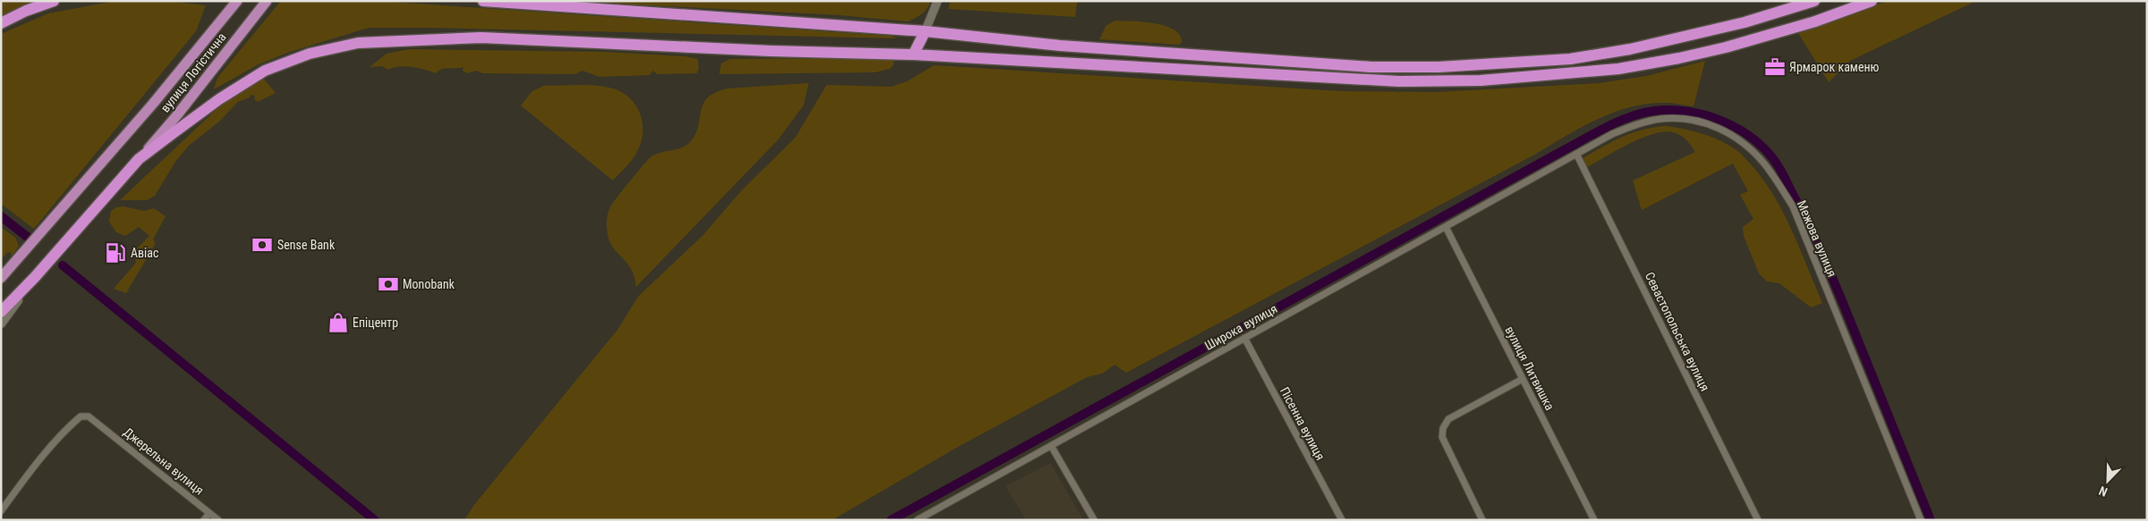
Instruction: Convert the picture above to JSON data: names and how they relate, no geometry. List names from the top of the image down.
{
  "streets": {
    "main road": ["вулиця Логістична"],
    "street": [
      "Межова вулиця",
      "Широка вулиця",
      "Севастопольська вулиця",
      "вулиця Литвишка",
      "Пісенна вулиця",
      "Джерельна вулиця"
    ]
  },
  "crossings": [
    ["Межова вулиця", "Широка вулиця"],
    ["Межова вулиця", "Севастопольська вулиця"],
    ["Широка вулиця", "Севастопольська вулиця"],
    ["Широка вулиця", "вулиця Литвишка"],
    ["Широка вулиця", "Пісенна вулиця"]
  ],
  "places": {
    "office": ["Ярмарок каменю"],
    "bank": ["Sense Bank", "Monobank"],
    "fuel station": ["Авіас"],
    "shop": ["Епіцентр"]
  },
  "north": "bottom left"
}
